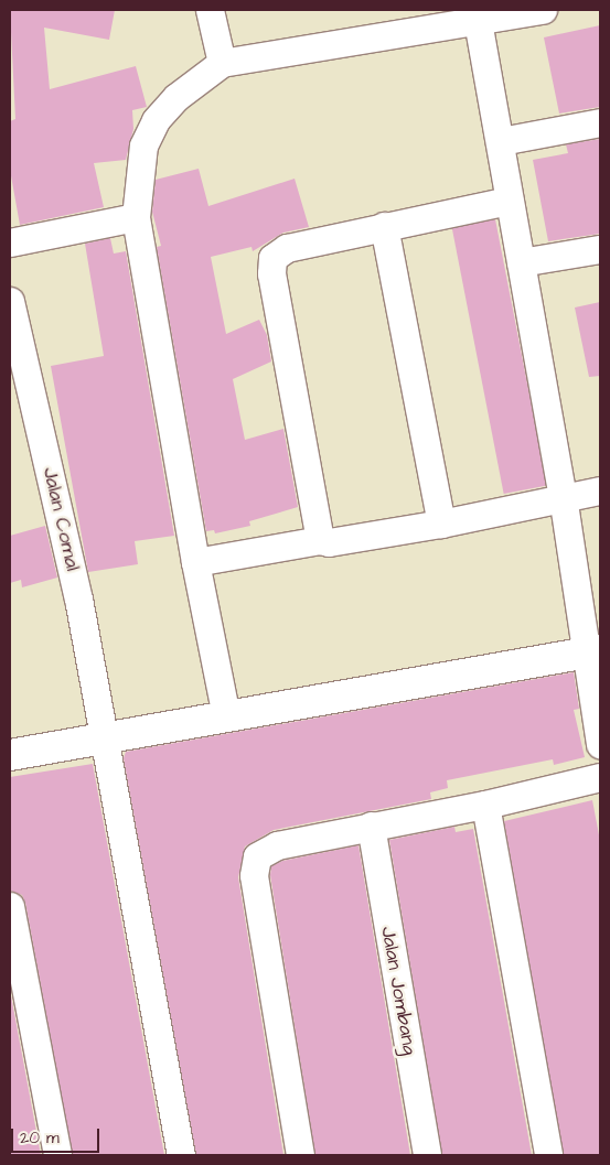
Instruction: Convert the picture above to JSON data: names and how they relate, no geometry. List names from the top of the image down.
{
  "streets": {
    "street": ["Jalan Comal", "Jalan Jombang"]
  },
  "scale_bar": "20 m"
}
